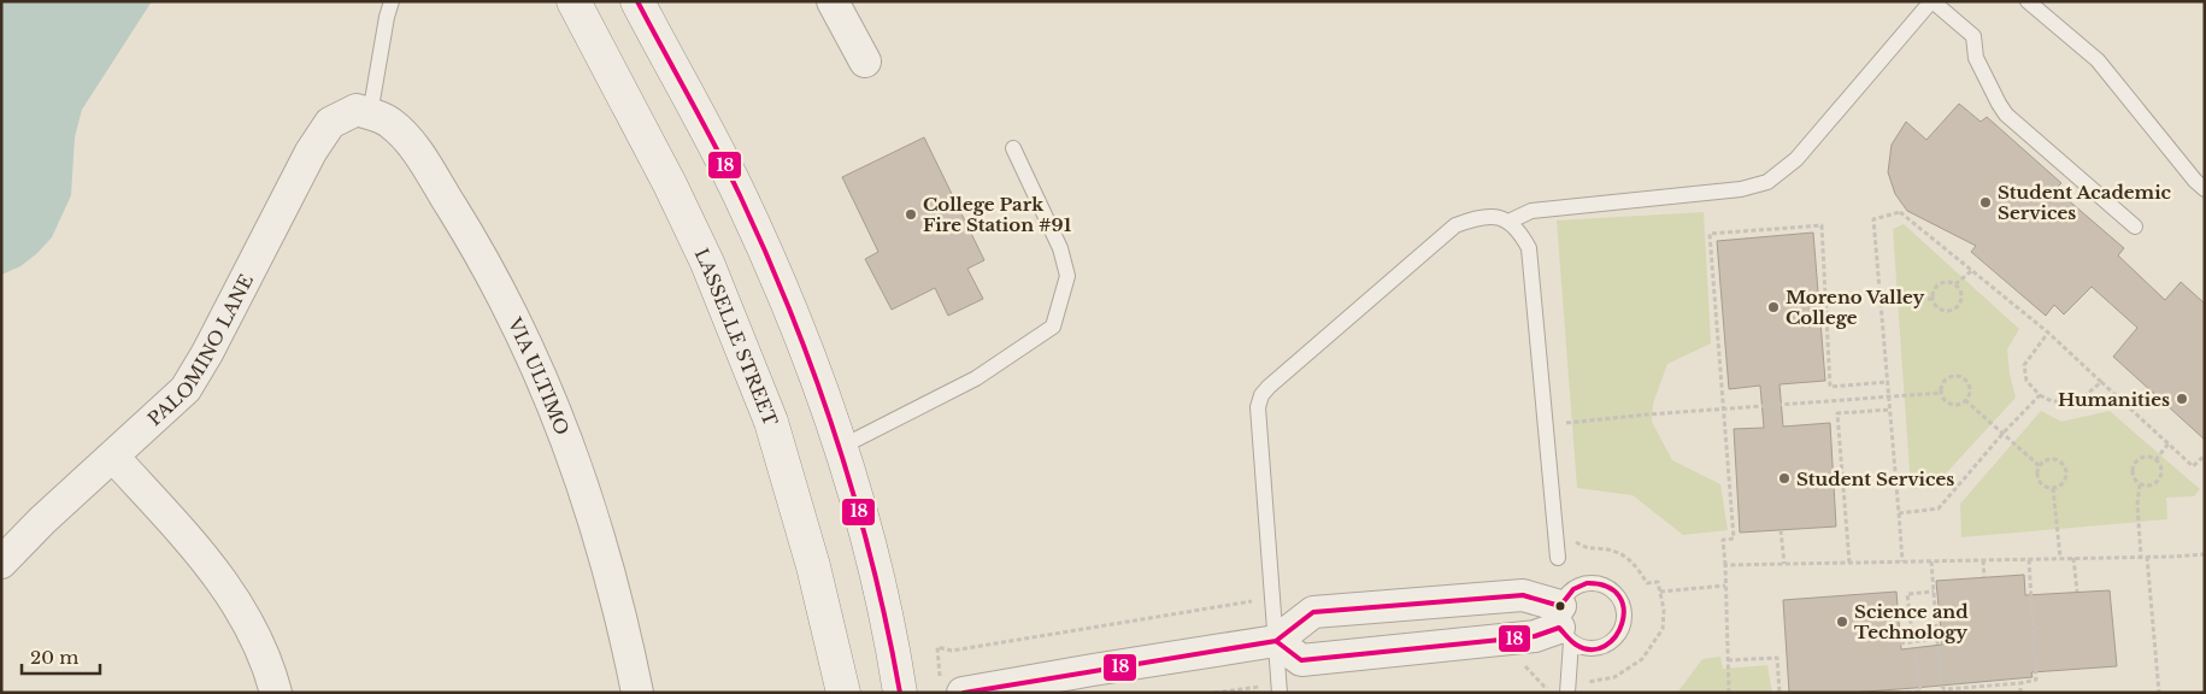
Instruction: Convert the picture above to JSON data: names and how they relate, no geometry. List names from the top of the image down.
{
  "streets": {
    "main road": ["LASSELLE STREET"],
    "street": ["PALOMINO LANE", "VIA ULTIMO"]
  },
  "crossings": [
    ["PALOMINO LANE", "VIA ULTIMO"]
  ],
  "places": [
    "Student Academic Services",
    "College Park Fire Station #91",
    "Moreno Valley College",
    "Humanities",
    "Student Services",
    "Science and Technology"
  ],
  "lines": ["transit line 18"],
  "scale_bar": "20 m"
}
